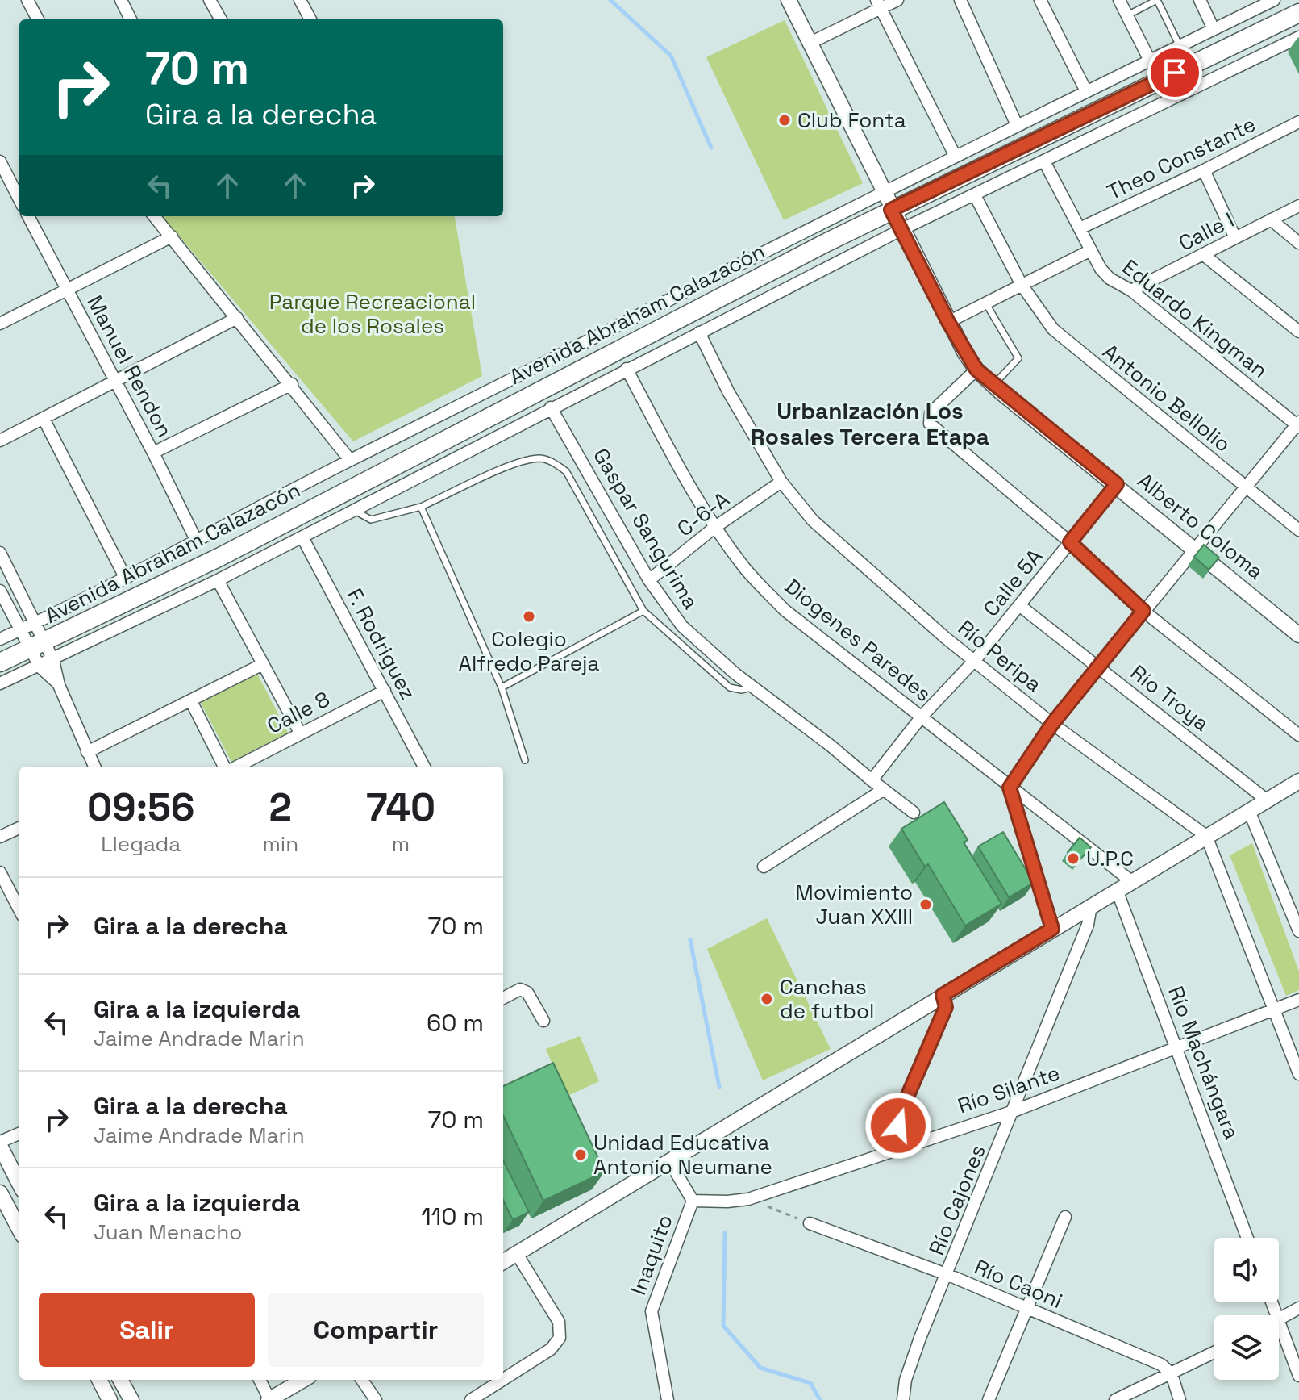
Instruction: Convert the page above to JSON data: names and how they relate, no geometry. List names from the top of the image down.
{
  "streets": {
    "main road": ["Avenida Abraham Calazacón"],
    "street": [
      "Theo Constante",
      "Calle I",
      "Eduardo Kingman",
      "Manuel Rendon",
      "Antonio Bellolio",
      "C-6-A",
      "Alberto Coloma",
      "Gaspar Sangurima",
      "Calle 5A",
      "Diogenes Paredes",
      "F. Rodriguez",
      "Río Peripa",
      "Río Troya",
      "Calle 8",
      "Río Machángara",
      "Río Silante",
      "Río Cajones",
      "Inaquito",
      "Río Caoni"
    ]
  },
  "crossings": [
    ["Theo Constante", "Eduardo Kingman"],
    ["Calle I", "Eduardo Kingman"],
    ["Avenida Abraham Calazacón", "Eduardo Kingman"],
    ["Avenida Abraham Calazacón", "Manuel Rendon"],
    ["Avenida Abraham Calazacón", "Antonio Bellolio"],
    ["Avenida Abraham Calazacón", "Alberto Coloma"],
    ["Avenida Abraham Calazacón", "Gaspar Sangurima"],
    ["Avenida Abraham Calazacón", "Diogenes Paredes"],
    ["Avenida Abraham Calazacón", "F. Rodriguez"],
    ["Avenida Abraham Calazacón", "Río Peripa"],
    ["C-6-A", "Gaspar Sangurima"],
    ["C-6-A", "Diogenes Paredes"],
    ["C-6-A", "Río Peripa"],
    ["Alberto Coloma", "Calle 5A"],
    ["Gaspar Sangurima", "Calle 5A"],
    ["Calle 5A", "Diogenes Paredes"],
    ["Calle 5A", "Río Peripa"],
    ["Calle 5A", "Río Troya"],
    ["F. Rodriguez", "Calle 8"],
    ["Río Machángara", "Río Silante"],
    ["Río Silante", "Río Cajones"],
    ["Río Silante", "Inaquito"],
    ["Río Cajones", "Río Caoni"]
  ],
  "districts": ["Urbanización Los Rosales Tercera Etapa"],
  "parks": ["Parque Recreacional de los Rosales"],
  "places": [
    "Club Fonta",
    "Colegio Alfredo Pareja",
    "U.P.C",
    "Movimiento Juan XXIII",
    "Canchas de futbol",
    "Unidad Educativa Antonio Neumane"
  ],
  "page": {
    "turn": ["70 m", "Gira a la derecha"],
    "eta": [
      "09:56",
      "Llegada",
      "2",
      "min",
      "740",
      "m"
    ],
    "list": [
      {
        "name": "Gira a la derecha",
        "value": "70 m"
      },
      {
        "name": "Gira a la izquierda",
        "note": "Jaime Andrade Marin",
        "value": "60 m"
      },
      {
        "name": "Gira a la derecha",
        "note": "Jaime Andrade Marin",
        "value": "70 m"
      },
      {
        "name": "Gira a la izquierda",
        "note": "Juan Menacho",
        "value": "110 m"
      }
    ],
    "buttons": ["Salir", "Compartir"]
  }
}
